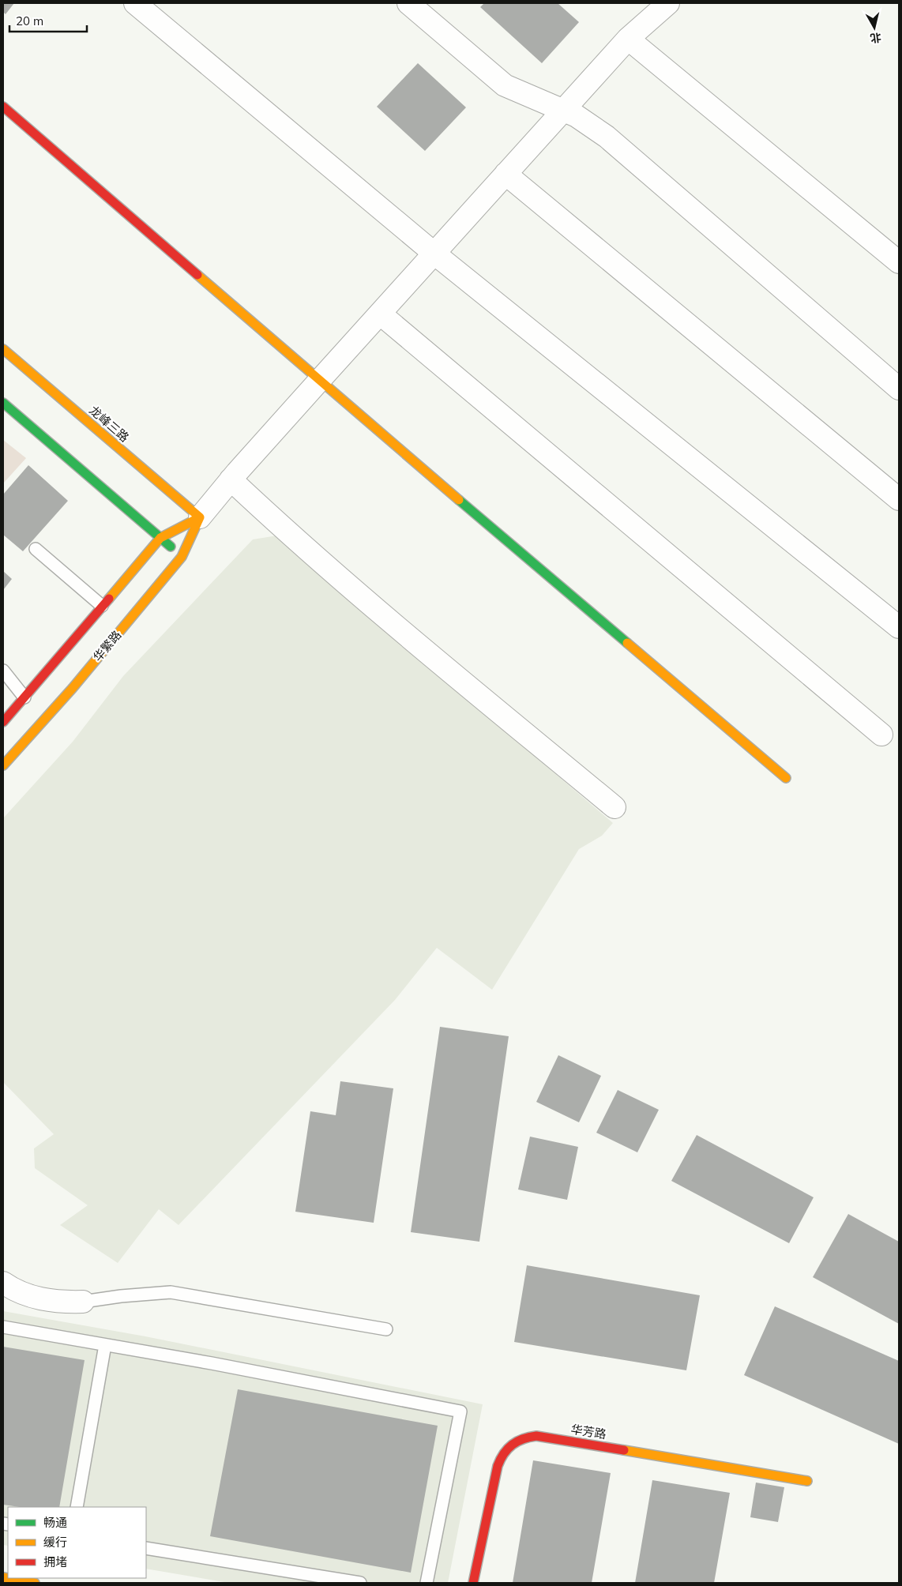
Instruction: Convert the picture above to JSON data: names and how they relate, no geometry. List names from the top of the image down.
{
  "streets": {
    "street": ["龙峰三路", "华繁路", "华芳路"]
  },
  "crossings": [
    ["龙峰三路", "华繁路"]
  ],
  "legend": ["畅通", "缓行", "拥堵"],
  "scale_bar": "20 m",
  "north": "bottom"
}
